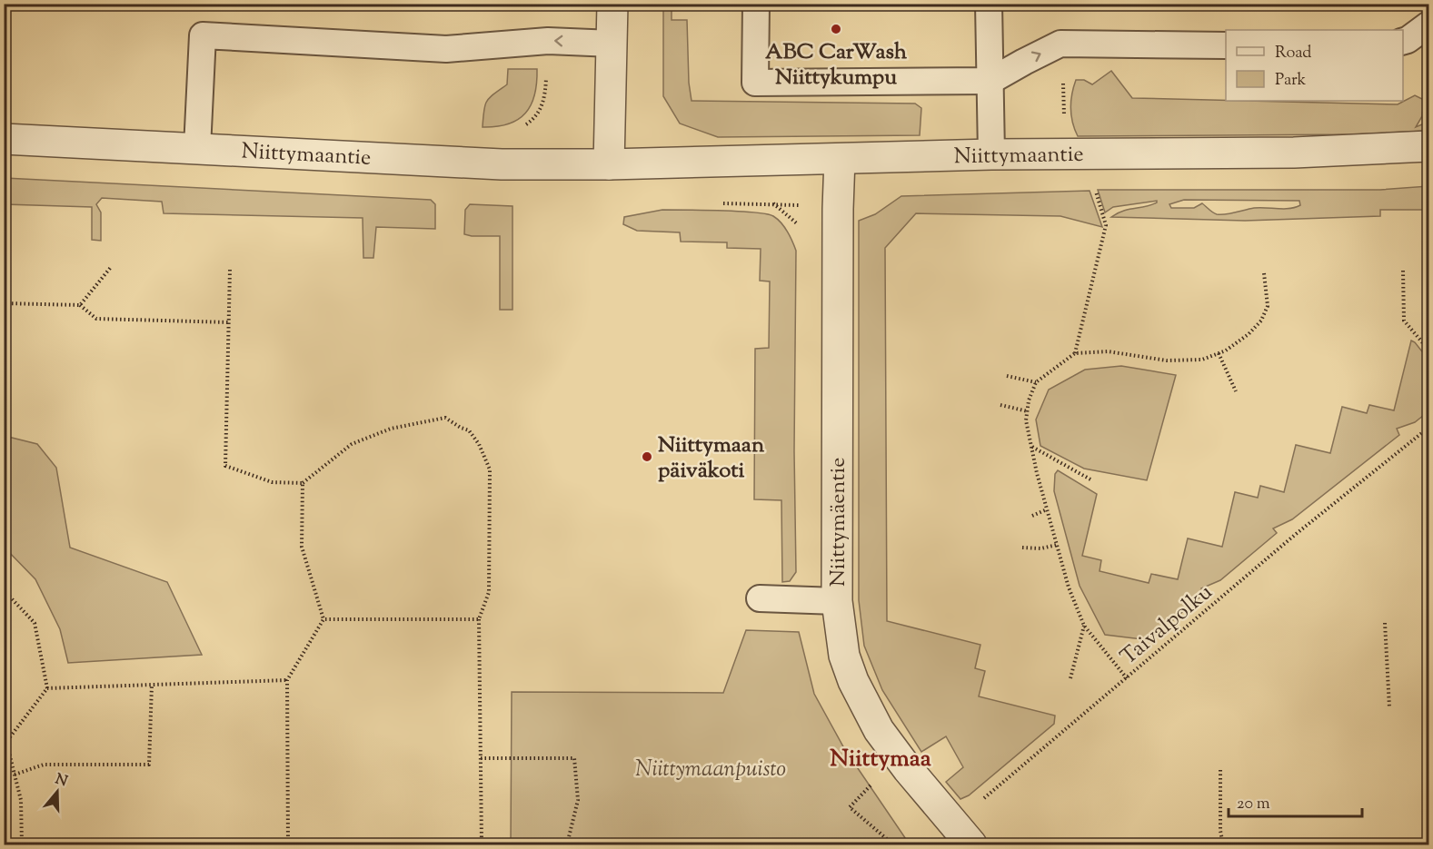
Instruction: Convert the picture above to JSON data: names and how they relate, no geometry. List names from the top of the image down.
{
  "streets": {
    "street": ["Niittymaantie", "Niittymäentie"],
    "path": ["Taivalpolku"]
  },
  "crossings": [
    ["Niittymaantie", "Niittymäentie"],
    ["Niittymäentie", "Taivalpolku"]
  ],
  "districts": ["Niittymaa"],
  "parks": ["Niittymaanpuisto"],
  "places": ["ABC CarWash Niittykumpu", "Niittymaan päiväkoti"],
  "legend": ["Road", "Park"],
  "scale_bar": "20 m",
  "north": "top"
}
